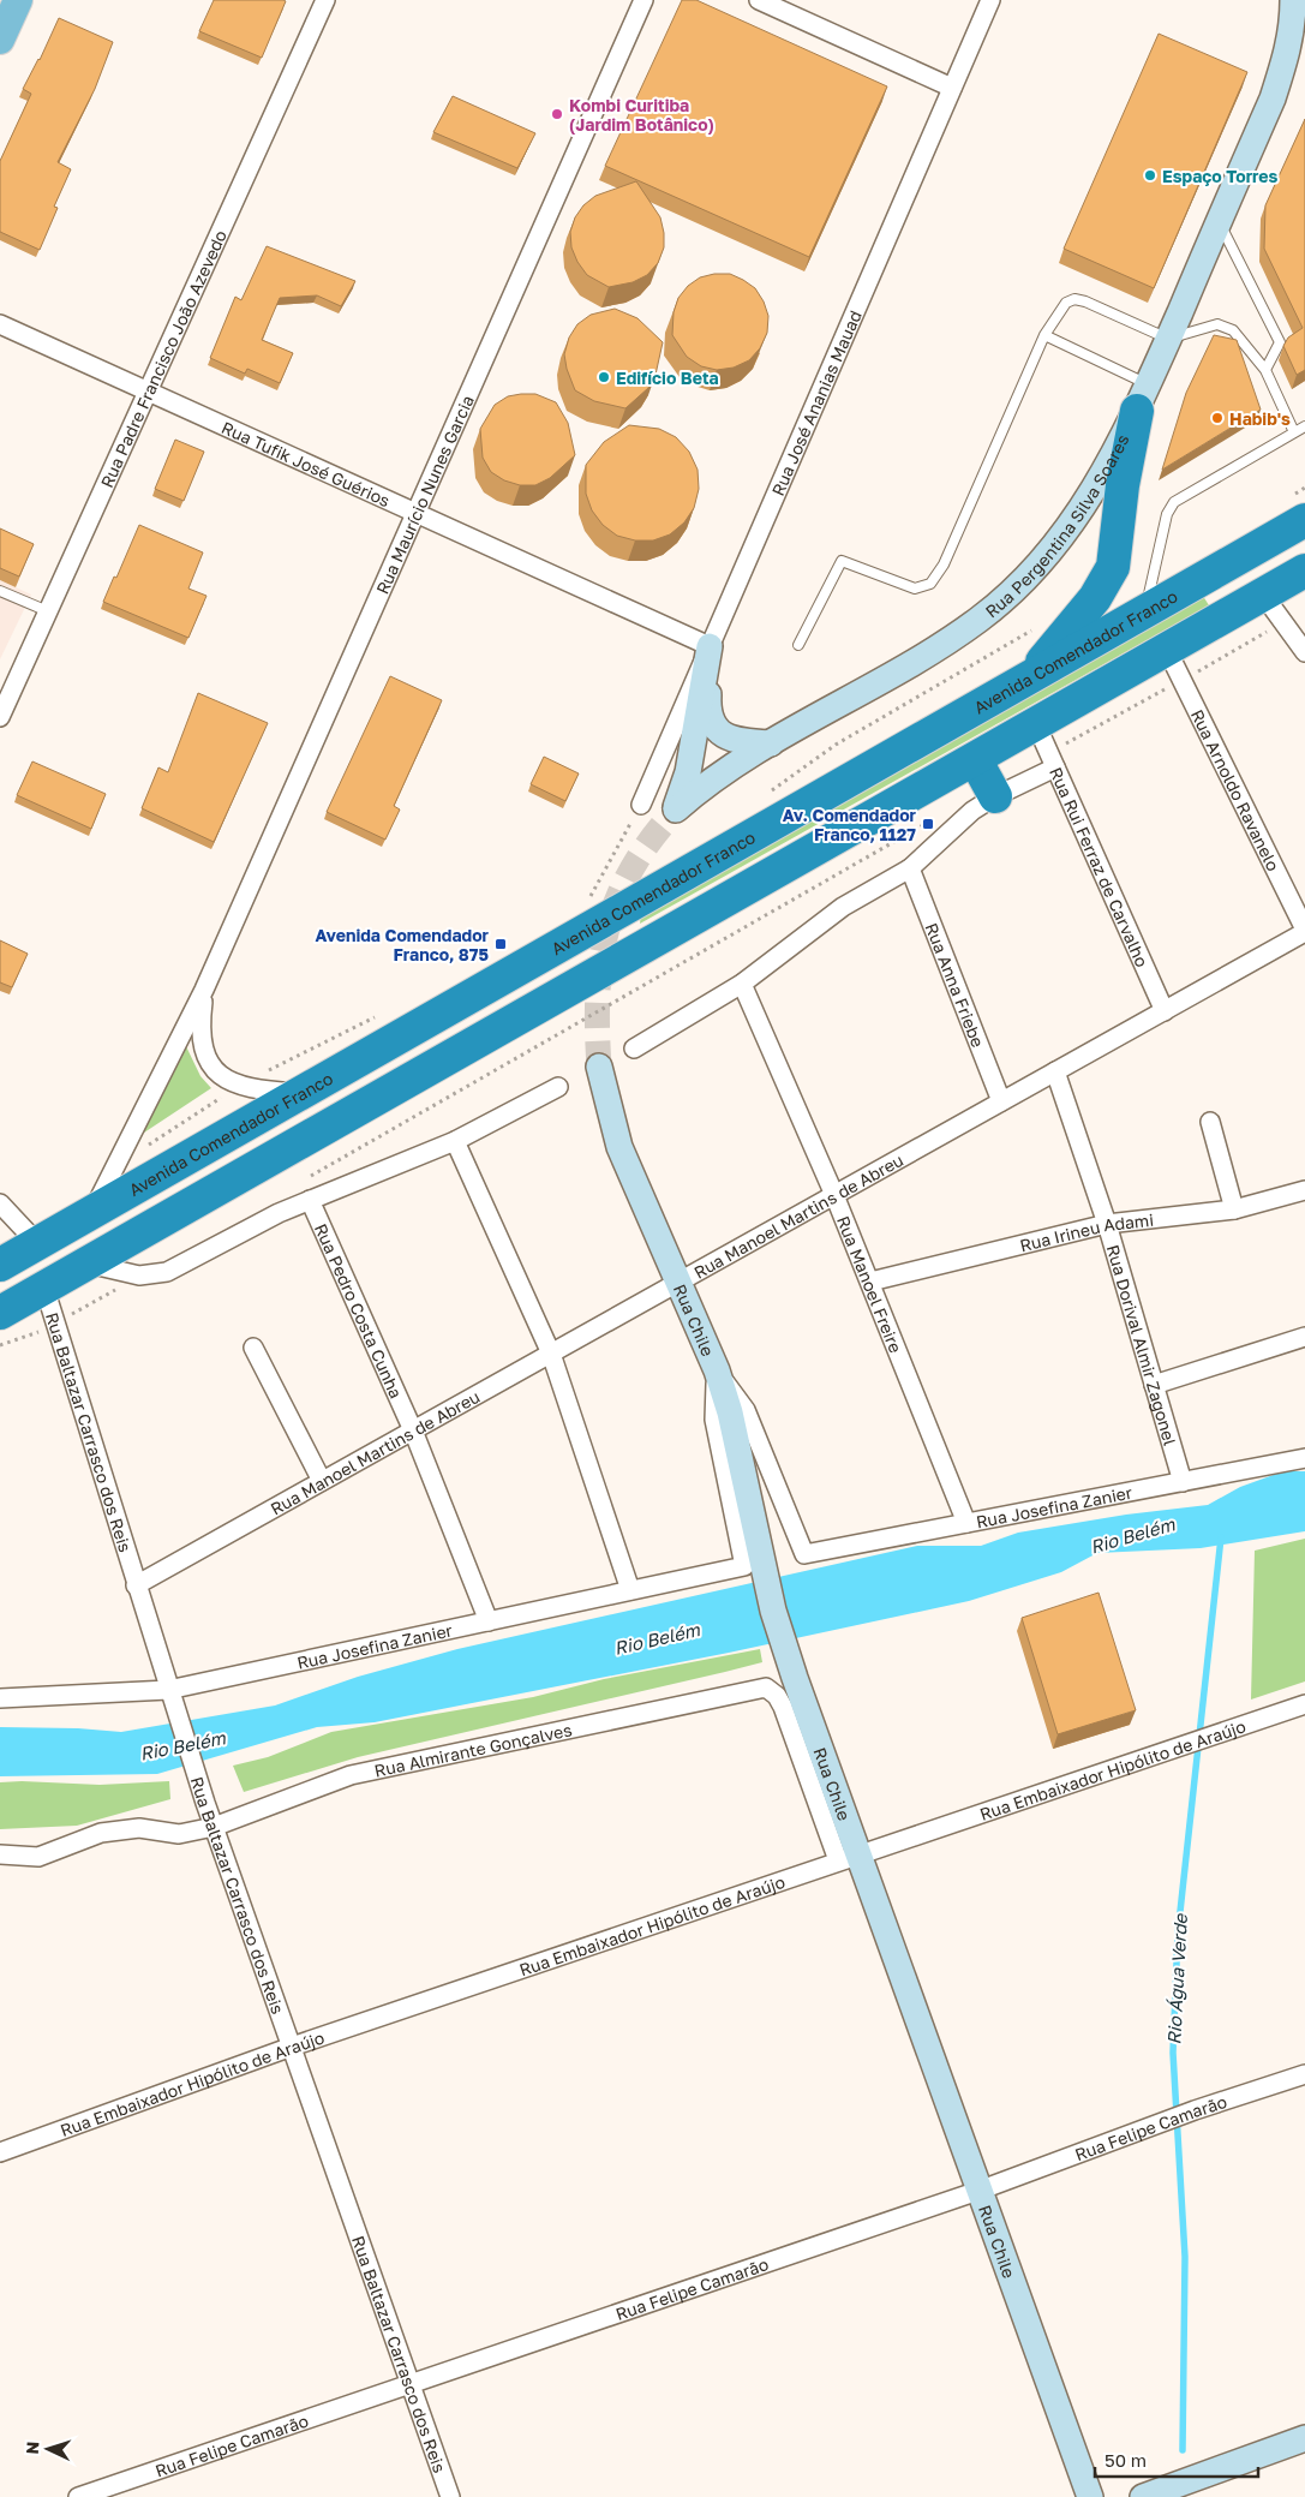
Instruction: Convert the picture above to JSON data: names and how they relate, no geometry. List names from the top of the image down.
{
  "streets": {
    "highway": ["Avenida Comendador Franco"],
    "main road": ["Rua Pergentina Silva Soares", "Rua Chile"],
    "street": [
      "Rua Padre Francisco João Azevedo",
      "Rua José Ananias Mauad",
      "Rua Tufik José Guérios",
      "Rua Maurício Nunes Garcia",
      "Rua Arnoldo Ravanelo",
      "Rua Rui Ferraz de Carvalho",
      "Rua Anna Friebe",
      "Rua Manoel Martins de Abreu",
      "Rua Irineu Adami",
      "Rua Manoel Freire",
      "Rua Pedro Costa Cunha",
      "Rua Dorival Almir Zagonel",
      "Rua Baltazar Carrasco dos Reis",
      "Rua Josefina Zanier",
      "Rua Almirante Gonçalves",
      "Rua Embaixador Hipólito de Araújo",
      "Rua Felipe Camarão"
    ]
  },
  "crossings": [
    ["Rua Padre Francisco João Azevedo", "Rua Tufik José Guérios"],
    ["Rua José Ananias Mauad", "Rua Tufik José Guérios"],
    ["Rua José Ananias Mauad", "Rua Pergentina Silva Soares"],
    ["Rua Tufik José Guérios", "Rua Maurício Nunes Garcia"],
    ["Rua Tufik José Guérios", "Rua Pergentina Silva Soares"],
    ["Rua Maurício Nunes Garcia", "Avenida Comendador Franco"],
    ["Rua Arnoldo Ravanelo", "Rua Manoel Martins de Abreu"],
    ["Rua Rui Ferraz de Carvalho", "Rua Manoel Martins de Abreu"],
    ["Rua Anna Friebe", "Rua Manoel Martins de Abreu"],
    ["Rua Manoel Martins de Abreu", "Rua Manoel Freire"],
    ["Rua Manoel Martins de Abreu", "Rua Pedro Costa Cunha"],
    ["Rua Manoel Martins de Abreu", "Rua Chile"],
    ["Rua Manoel Martins de Abreu", "Rua Dorival Almir Zagonel"],
    ["Rua Manoel Martins de Abreu", "Rua Baltazar Carrasco dos Reis"],
    ["Rua Irineu Adami", "Rua Manoel Freire"],
    ["Rua Irineu Adami", "Rua Dorival Almir Zagonel"],
    ["Rua Manoel Freire", "Rua Josefina Zanier"],
    ["Rua Pedro Costa Cunha", "Rua Josefina Zanier"],
    ["Rua Chile", "Rua Josefina Zanier"],
    ["Rua Chile", "Rua Almirante Gonçalves"],
    ["Rua Chile", "Rua Embaixador Hipólito de Araújo"],
    ["Rua Chile", "Rua Felipe Camarão"],
    ["Rua Dorival Almir Zagonel", "Rua Josefina Zanier"],
    ["Rua Baltazar Carrasco dos Reis", "Rua Josefina Zanier"],
    ["Rua Baltazar Carrasco dos Reis", "Rua Almirante Gonçalves"],
    ["Rua Baltazar Carrasco dos Reis", "Rua Embaixador Hipólito de Araújo"],
    ["Rua Baltazar Carrasco dos Reis", "Rua Felipe Camarão"],
    ["Rua Almirante Gonçalves", "Rua Embaixador Hipólito de Araújo"]
  ],
  "water": ["Rio Belém", "Rio Água Verde"],
  "places": {
    "other": [
      "Kombi Curitiba (Jardim Botânico)",
      "Espaço Torres",
      "Edifício Beta",
      "Habib's"
    ],
    "transit": ["Av. Comendador Franco, 1127", "Avenida Comendador Franco, 875"]
  },
  "scale_bar": "50 m",
  "north": "left"
}
